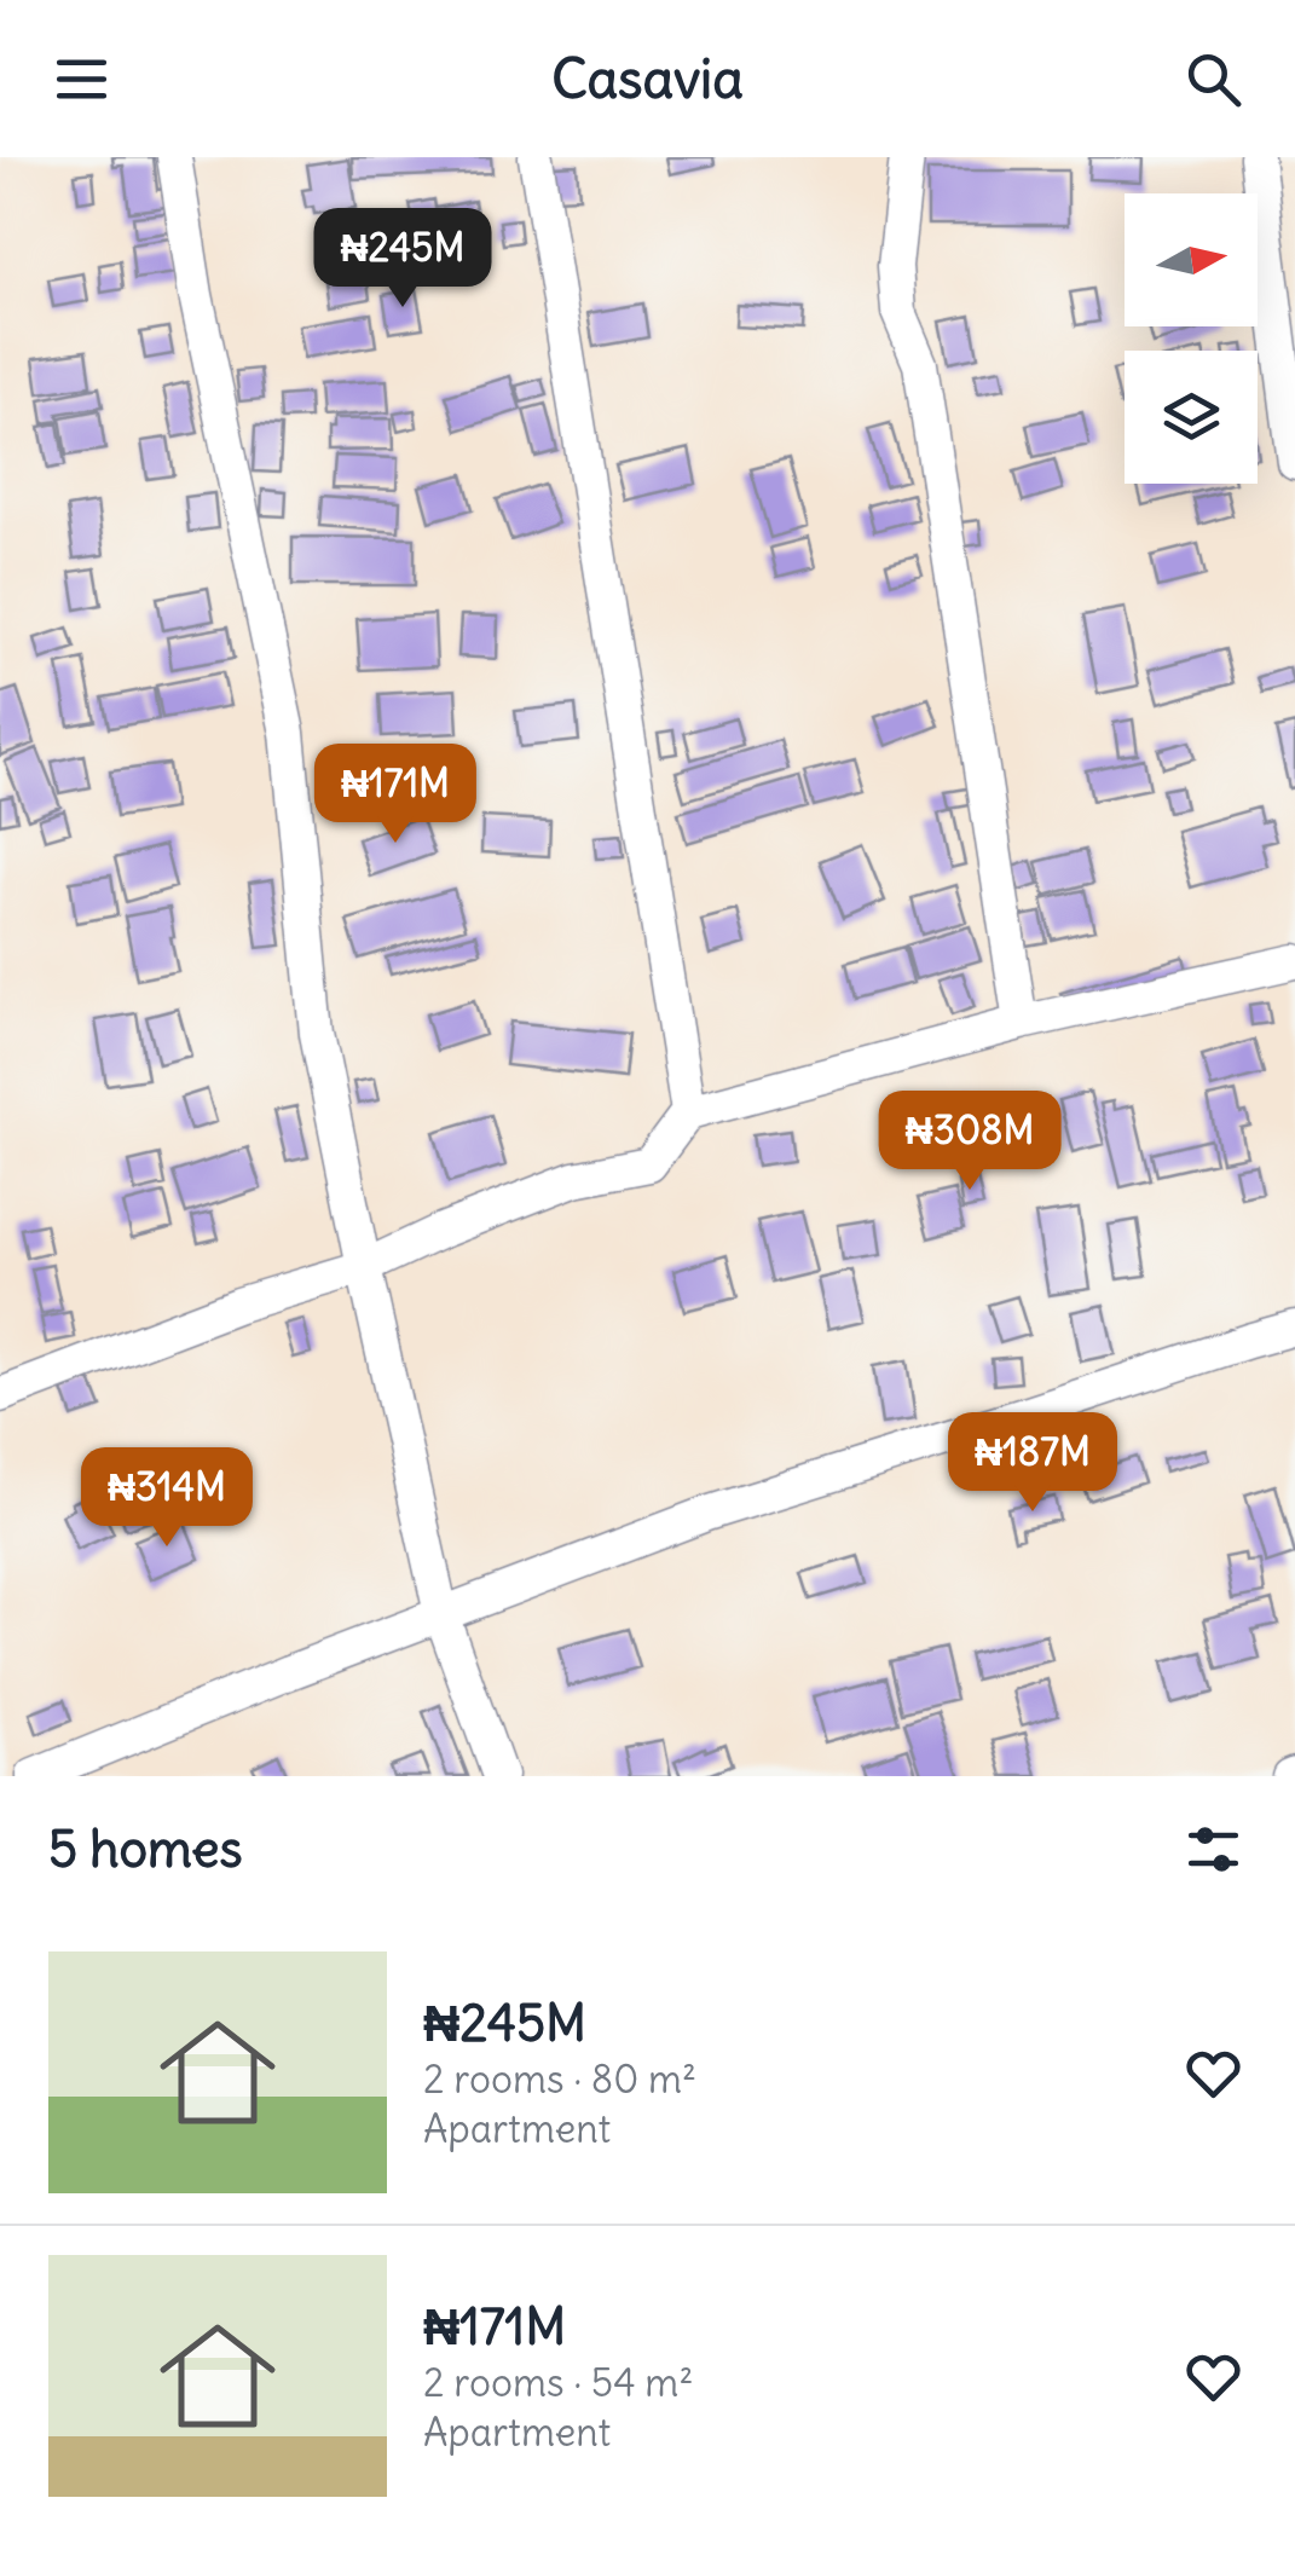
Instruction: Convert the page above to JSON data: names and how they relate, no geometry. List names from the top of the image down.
{
  "north": "right",
  "page": {
    "header": "Casavia",
    "price": [
      "₦245M",
      "₦171M",
      "₦308M",
      "₦187M",
      "₦314M"
    ],
    "heading": "5 homes",
    "list": [
      {
        "name": "₦245M",
        "note": "2 rooms · 80 m² · Apartment"
      },
      {
        "name": "₦171M",
        "note": "2 rooms · 54 m² · Apartment"
      }
    ]
  }
}
